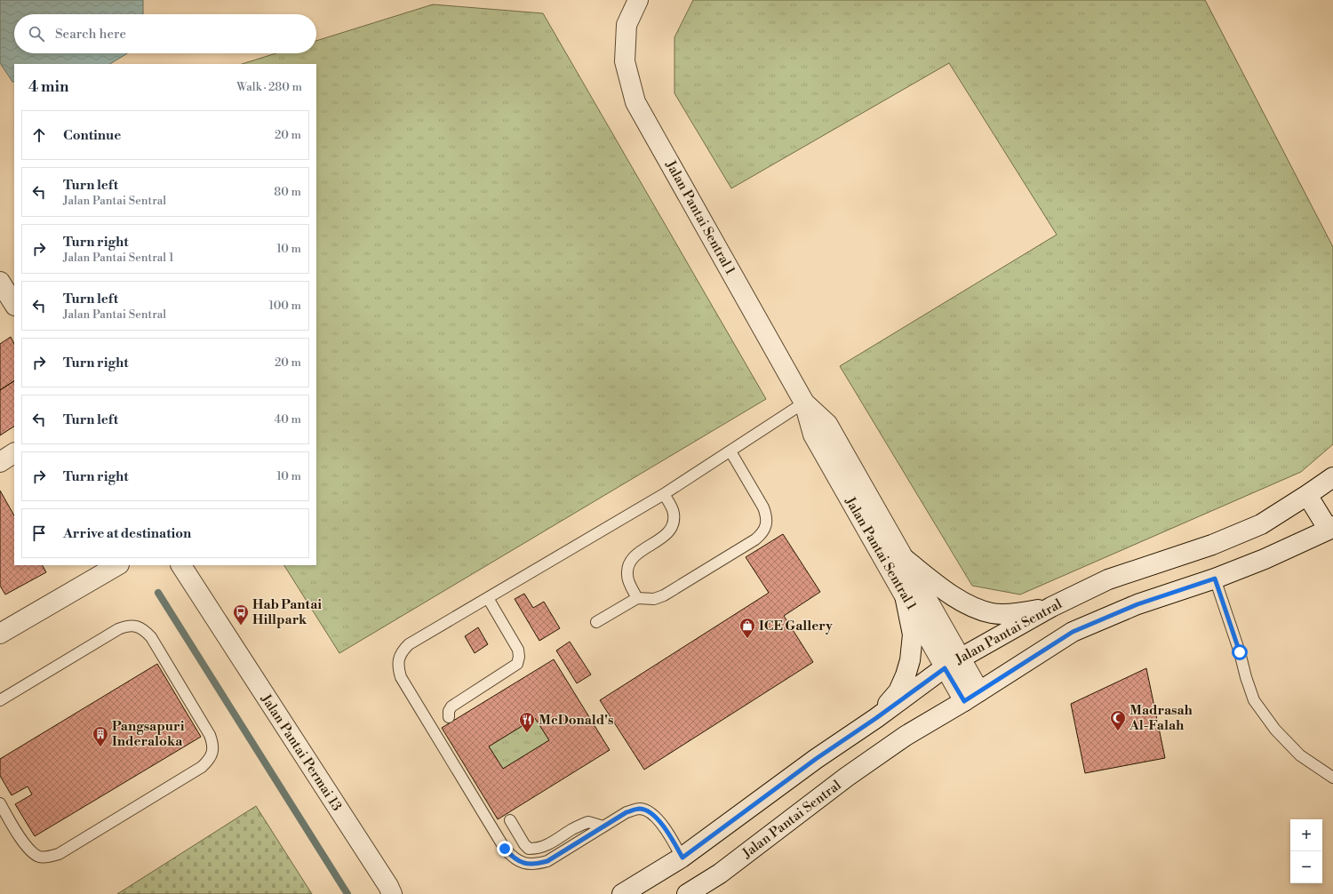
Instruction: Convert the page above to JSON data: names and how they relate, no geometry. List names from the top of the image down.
{
  "streets": {
    "main road": ["Jalan Pantai Sentral 1", "Jalan Pantai Sentral", "Jalan Pantai Permai 13"]
  },
  "crossings": [
    ["Jalan Pantai Sentral 1", "Jalan Pantai Sentral"]
  ],
  "places": {
    "bus stop": ["Hab Pantai Hillpark"],
    "shop": ["ICE Gallery"],
    "mosque": ["Madrasah Al-Falah"],
    "restaurant": ["McDonald's"],
    "building": ["Pangsapuri Inderaloka"]
  },
  "page": {
    "search": "Search here",
    "heading": ["4 min", "Walk · 280 m"],
    "list": [
      ["Continue", "20 m"],
      ["Turn left", "Jalan Pantai Sentral", "80 m"],
      ["Turn right", "Jalan Pantai Sentral 1", "10 m"],
      ["Turn left", "Jalan Pantai Sentral", "100 m"],
      ["Turn right", "20 m"],
      ["Turn left", "40 m"],
      ["Turn right", "10 m"],
      "Arrive at destination"
    ],
    "map_buttons": ["+", "−"]
  }
}
